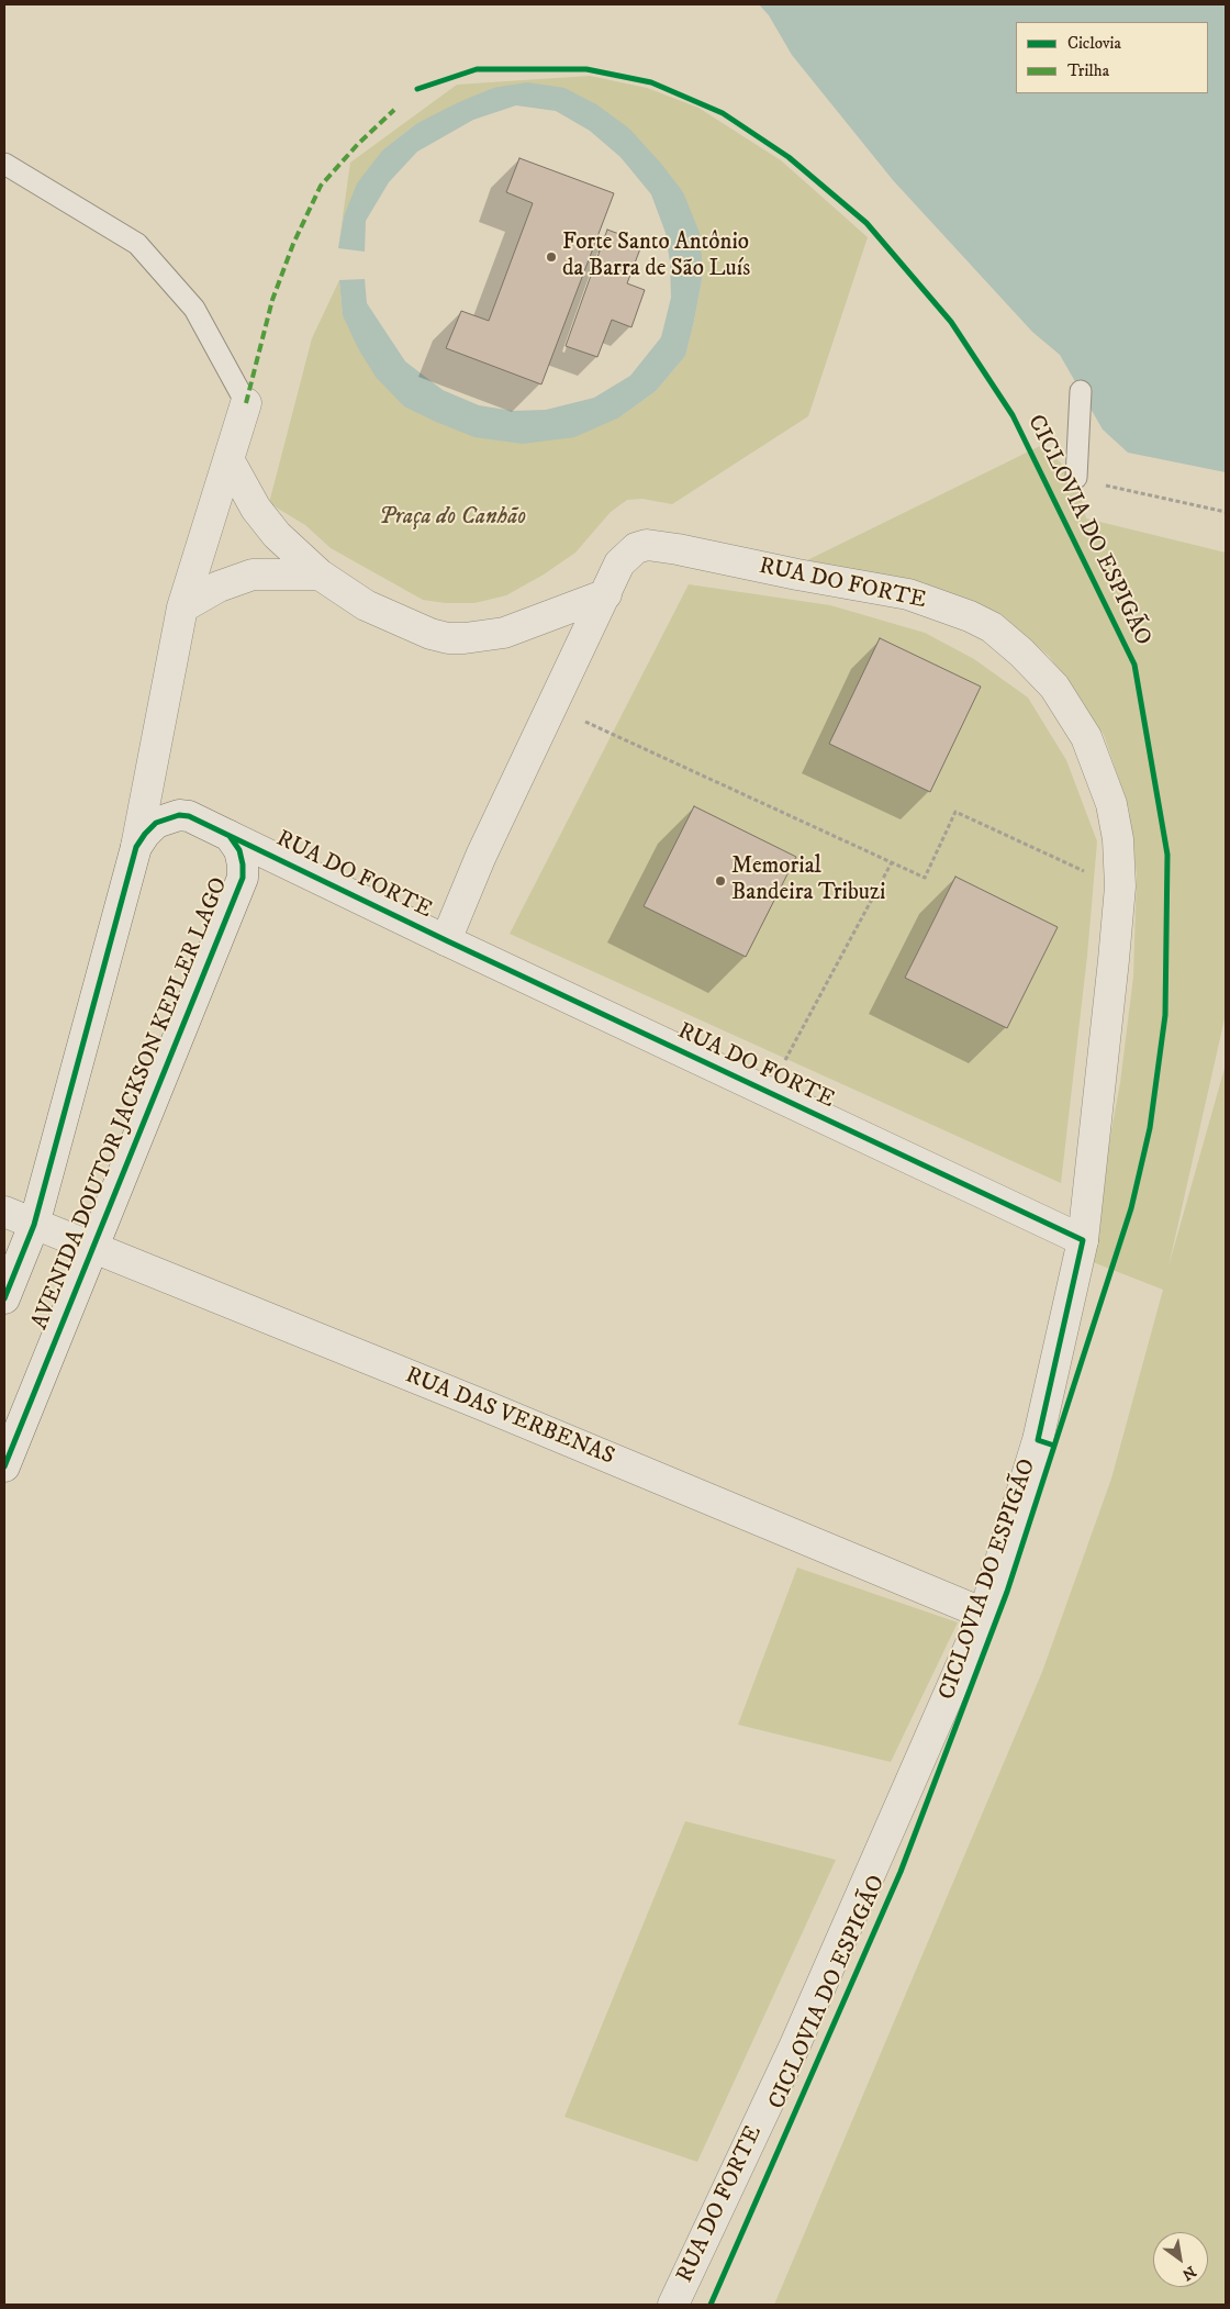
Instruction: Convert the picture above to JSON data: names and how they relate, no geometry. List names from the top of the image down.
{
  "streets": {
    "street": ["RUA DO FORTE", "AVENIDA DOUTOR JACKSON KEPLER LAGO", "RUA DAS VERBENAS"],
    "cycle path": ["CICLOVIA DO ESPIGÃO"]
  },
  "crossings": [
    ["RUA DO FORTE", "AVENIDA DOUTOR JACKSON KEPLER LAGO"],
    ["RUA DO FORTE", "RUA DAS VERBENAS"],
    ["AVENIDA DOUTOR JACKSON KEPLER LAGO", "RUA DAS VERBENAS"]
  ],
  "parks": ["Praça do Canhão"],
  "places": ["Forte Santo Antônio da Barra de São Luís", "Memorial Bandeira Tribuzi"],
  "legend": ["Ciclovia", "Trilha"],
  "north": "bottom right"
}
